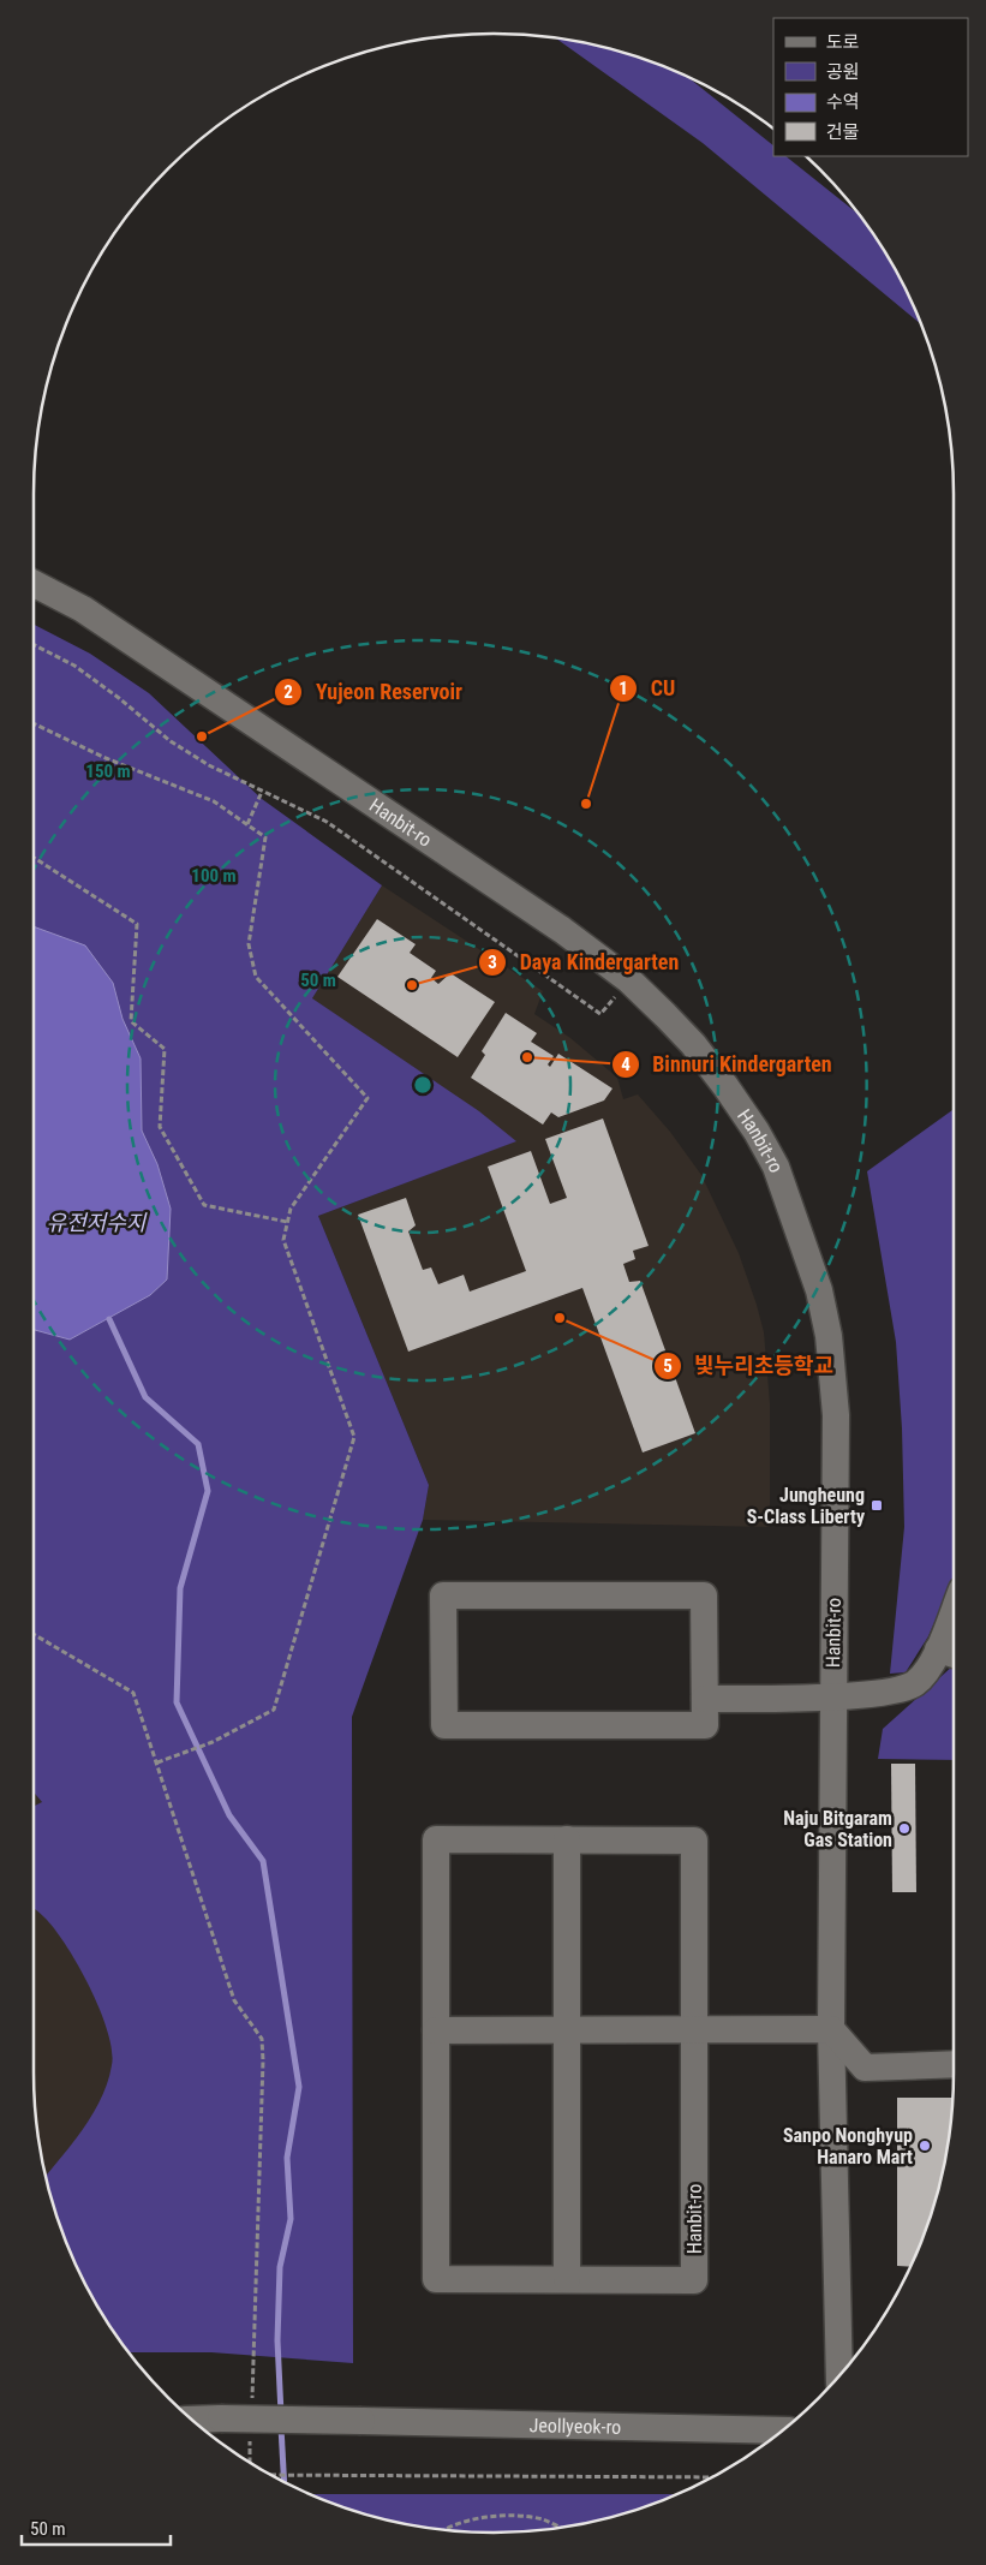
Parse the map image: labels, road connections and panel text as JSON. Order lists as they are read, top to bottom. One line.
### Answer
{"streets":{"street":["Hanbit-ro","Jeollyeok-ro"]},"water":["유전저수지"],"places":{"other":["Yujeon Reservoir","CU","Daya Kindergarten","Binnuri Kindergarten","빛누리초등학교","Naju Bitgaram Gas Station","Sanpo Nonghyup Hanaro Mart"],"transit":["Jungheung S-Class Liberty"]},"legend":["도로","공원","수역","건물"],"scale_bar":"50 m","rings":["150 m","100 m","50 m"]}
